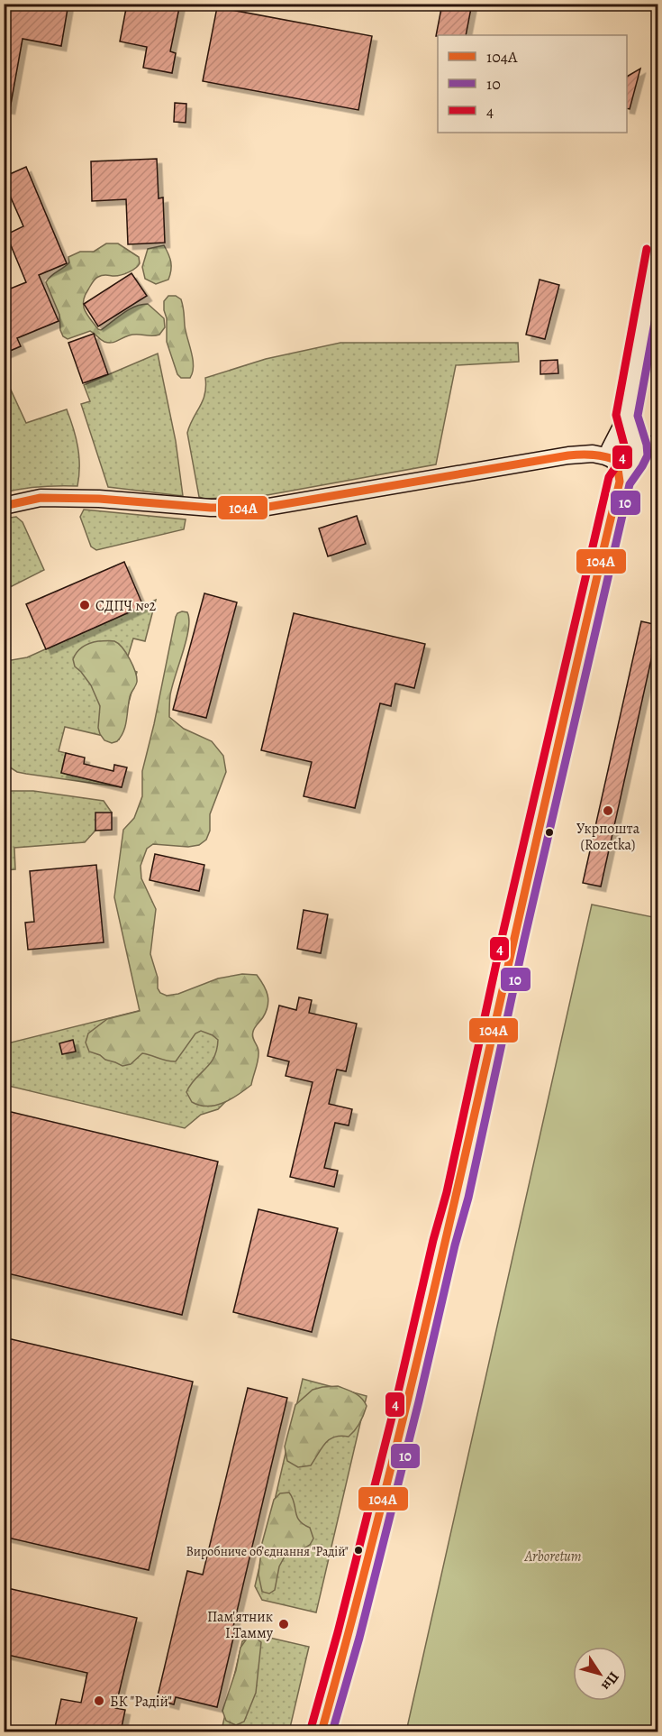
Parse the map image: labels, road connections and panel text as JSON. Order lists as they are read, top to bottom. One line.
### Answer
{"parks":["Arboretum"],"places":["СДПЧ №2","Укрпошта (Rozetka)","Виробниче об’єднання \"Радій\"","Пам'ятник І.Тамму","БК \"Радій\""],"lines":["transit line 4","transit line 10","transit line 104А"],"legend":["104А","10","4"],"north":"bottom right"}
